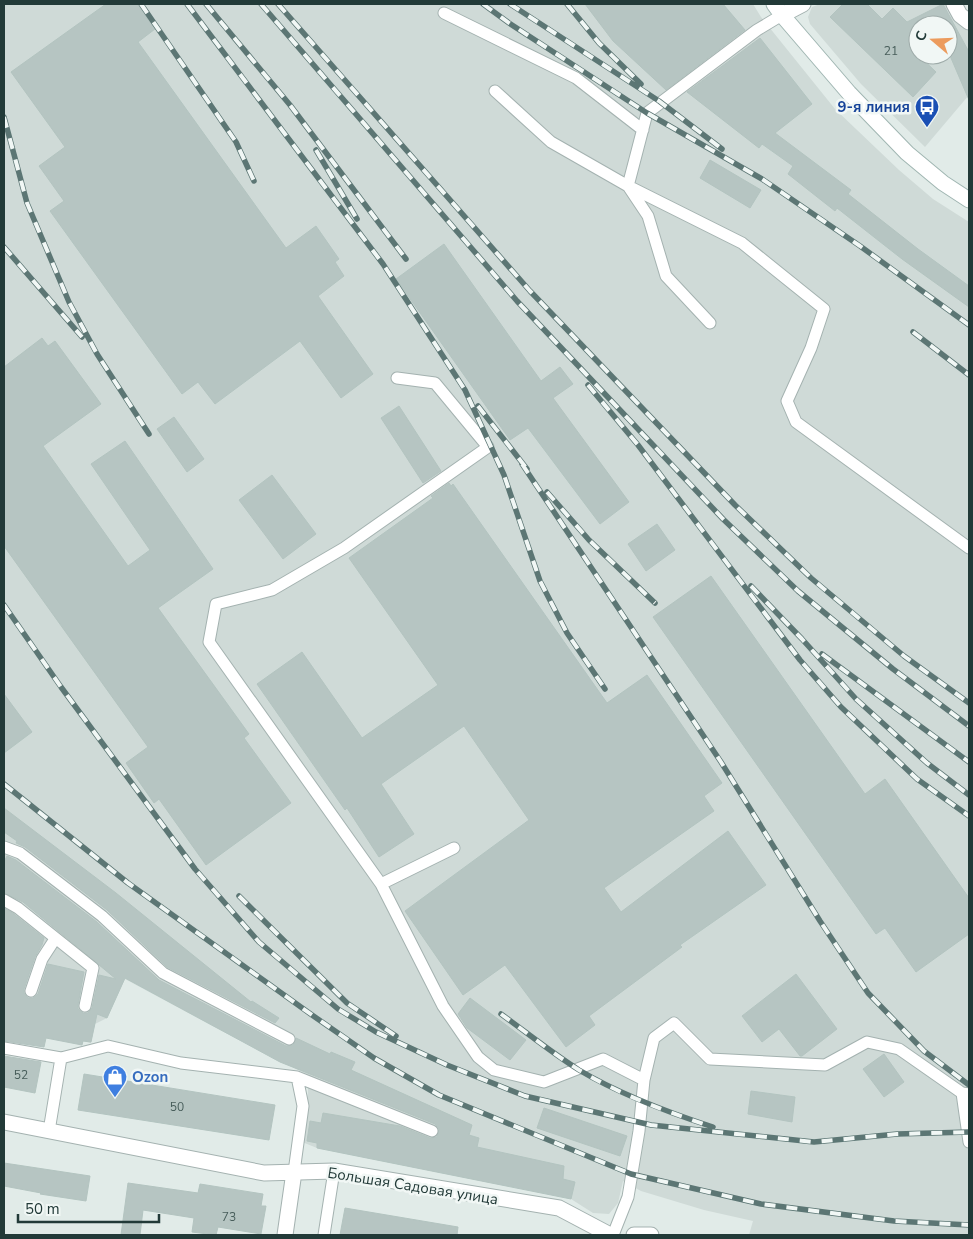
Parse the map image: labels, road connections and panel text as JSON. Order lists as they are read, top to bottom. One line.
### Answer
{"streets":{"street":["Большая Садовая улица"]},"places":{"bus stop":["9-я линия"],"shop":["Ozon"]},"house_numbers":["21","52","50","73"],"scale_bar":"50 m","north":"left"}
